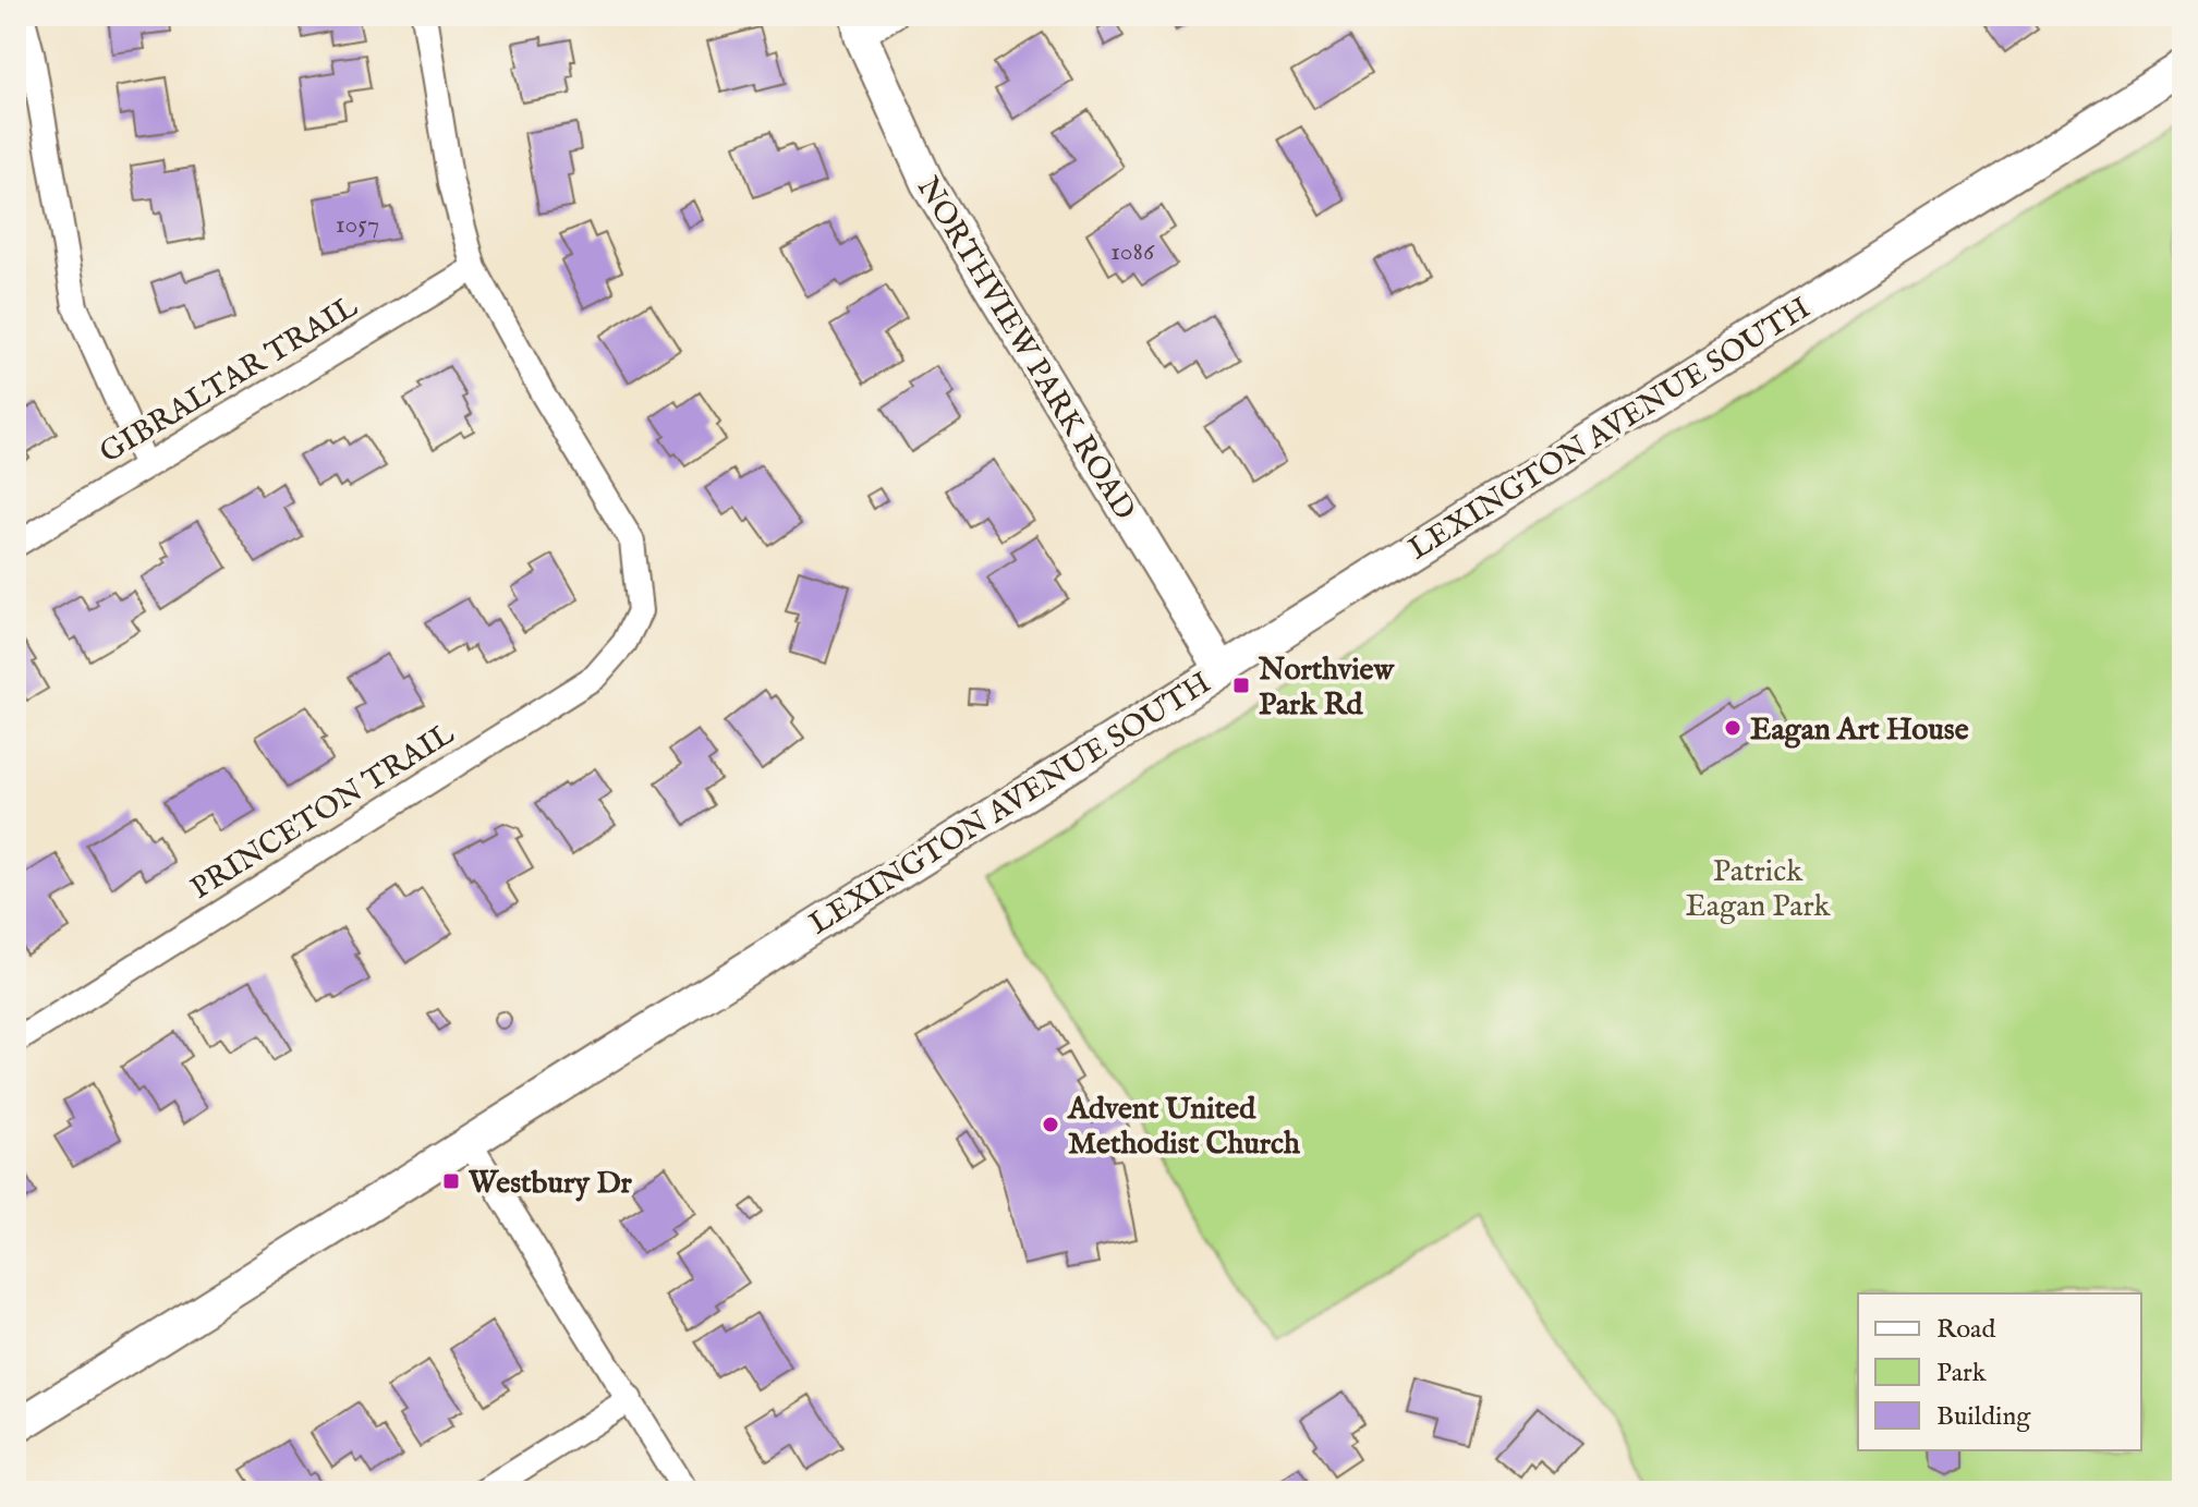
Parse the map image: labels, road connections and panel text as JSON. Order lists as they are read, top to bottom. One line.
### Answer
{"streets":{"street":["NORTHVIEW PARK ROAD","GIBRALTAR TRAIL","LEXINGTON AVENUE SOUTH","PRINCETON TRAIL"]},"crossings":[["NORTHVIEW PARK ROAD","LEXINGTON AVENUE SOUTH"],["GIBRALTAR TRAIL","PRINCETON TRAIL"]],"parks":["Patrick Eagan Park"],"places":{"transit":["Northview Park Rd","Westbury Dr"],"other":["Eagan Art House","Advent United Methodist Church"]},"house_numbers":["1057","1086"],"legend":["Road","Park","Building"]}
